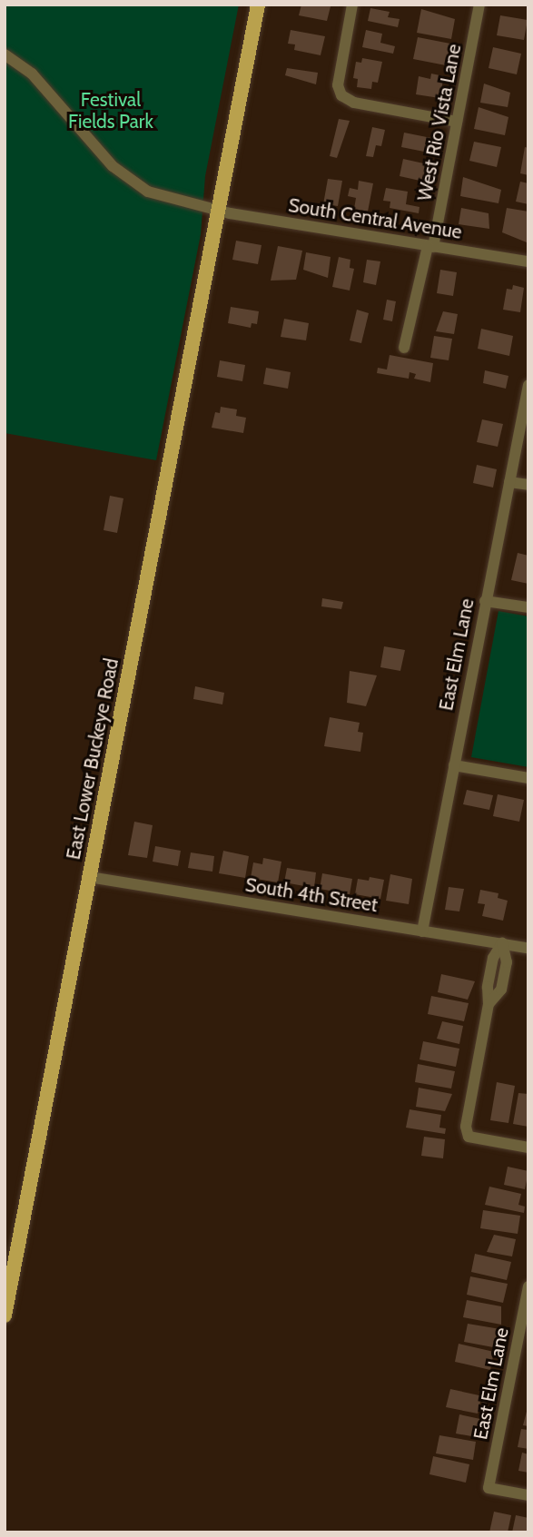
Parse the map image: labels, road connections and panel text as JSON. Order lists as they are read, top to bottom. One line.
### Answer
{"streets":{"main road":["East Lower Buckeye Road"],"street":["West Rio Vista Lane","South Central Avenue","East Elm Lane","South 4th Street"]},"crossings":[["West Rio Vista Lane","South Central Avenue"],["South Central Avenue","East Lower Buckeye Road"],["East Elm Lane","South 4th Street"],["East Lower Buckeye Road","South 4th Street"]],"parks":["Festival Fields Park"]}
